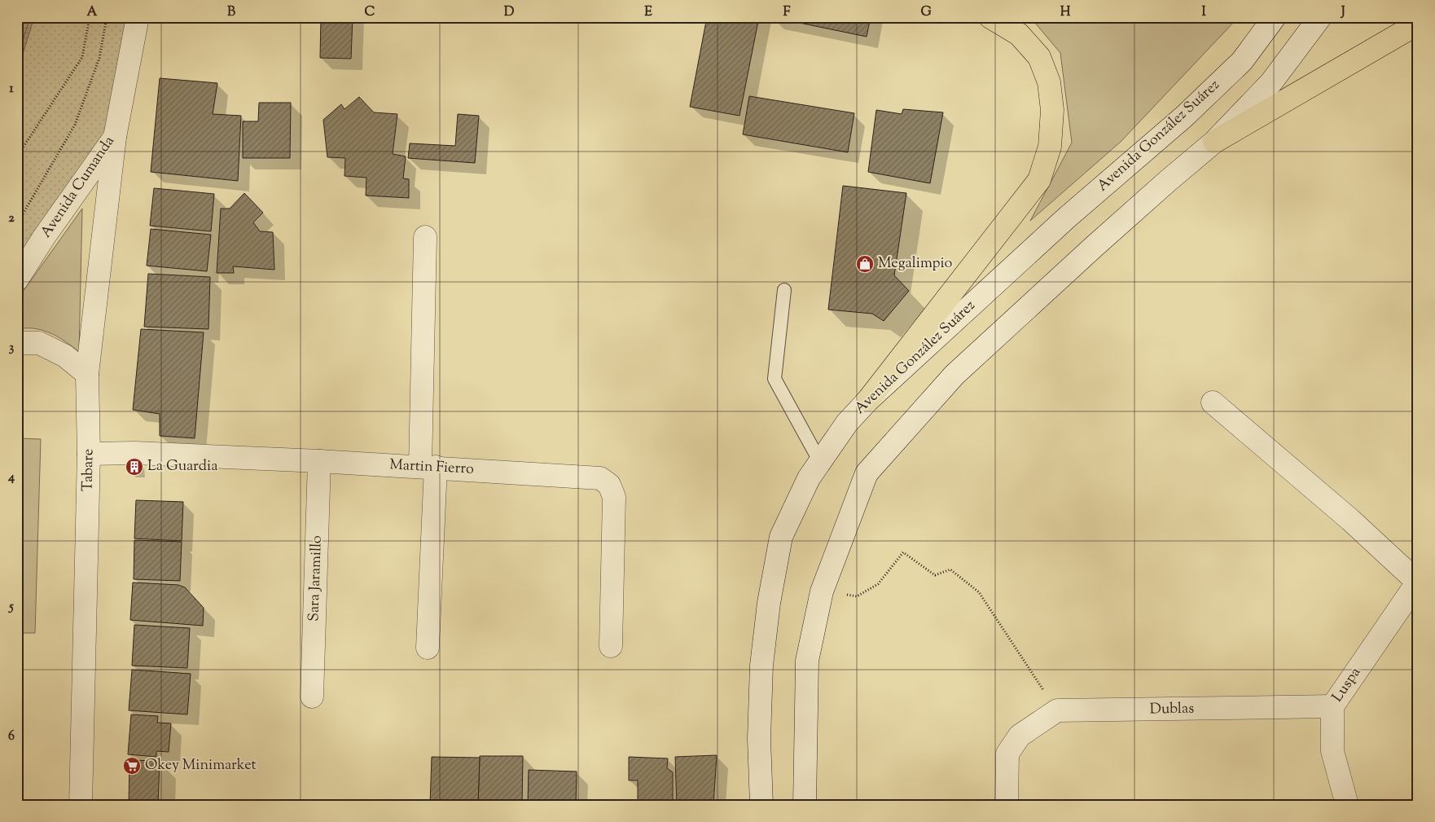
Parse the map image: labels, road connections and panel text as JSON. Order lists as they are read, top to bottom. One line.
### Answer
{"streets":{"street":["Avenida González Suárez","Avenida Cumanda","Martin Fierro","Tabare","Sara Jaramillo","Luspa","Dublas"]},"crossings":[["Avenida Cumanda","Tabare"],["Martin Fierro","Tabare"],["Martin Fierro","Sara Jaramillo"],["Luspa","Dublas"]],"places":{"shop":["Megalimpio"],"building":["La Guardia"],"supermarket":["Okey Minimarket"]},"grid":{"columns":["A","B","C","D","E","F","G","H","I","J"],"rows":["1","2","3","4","5","6"]}}
